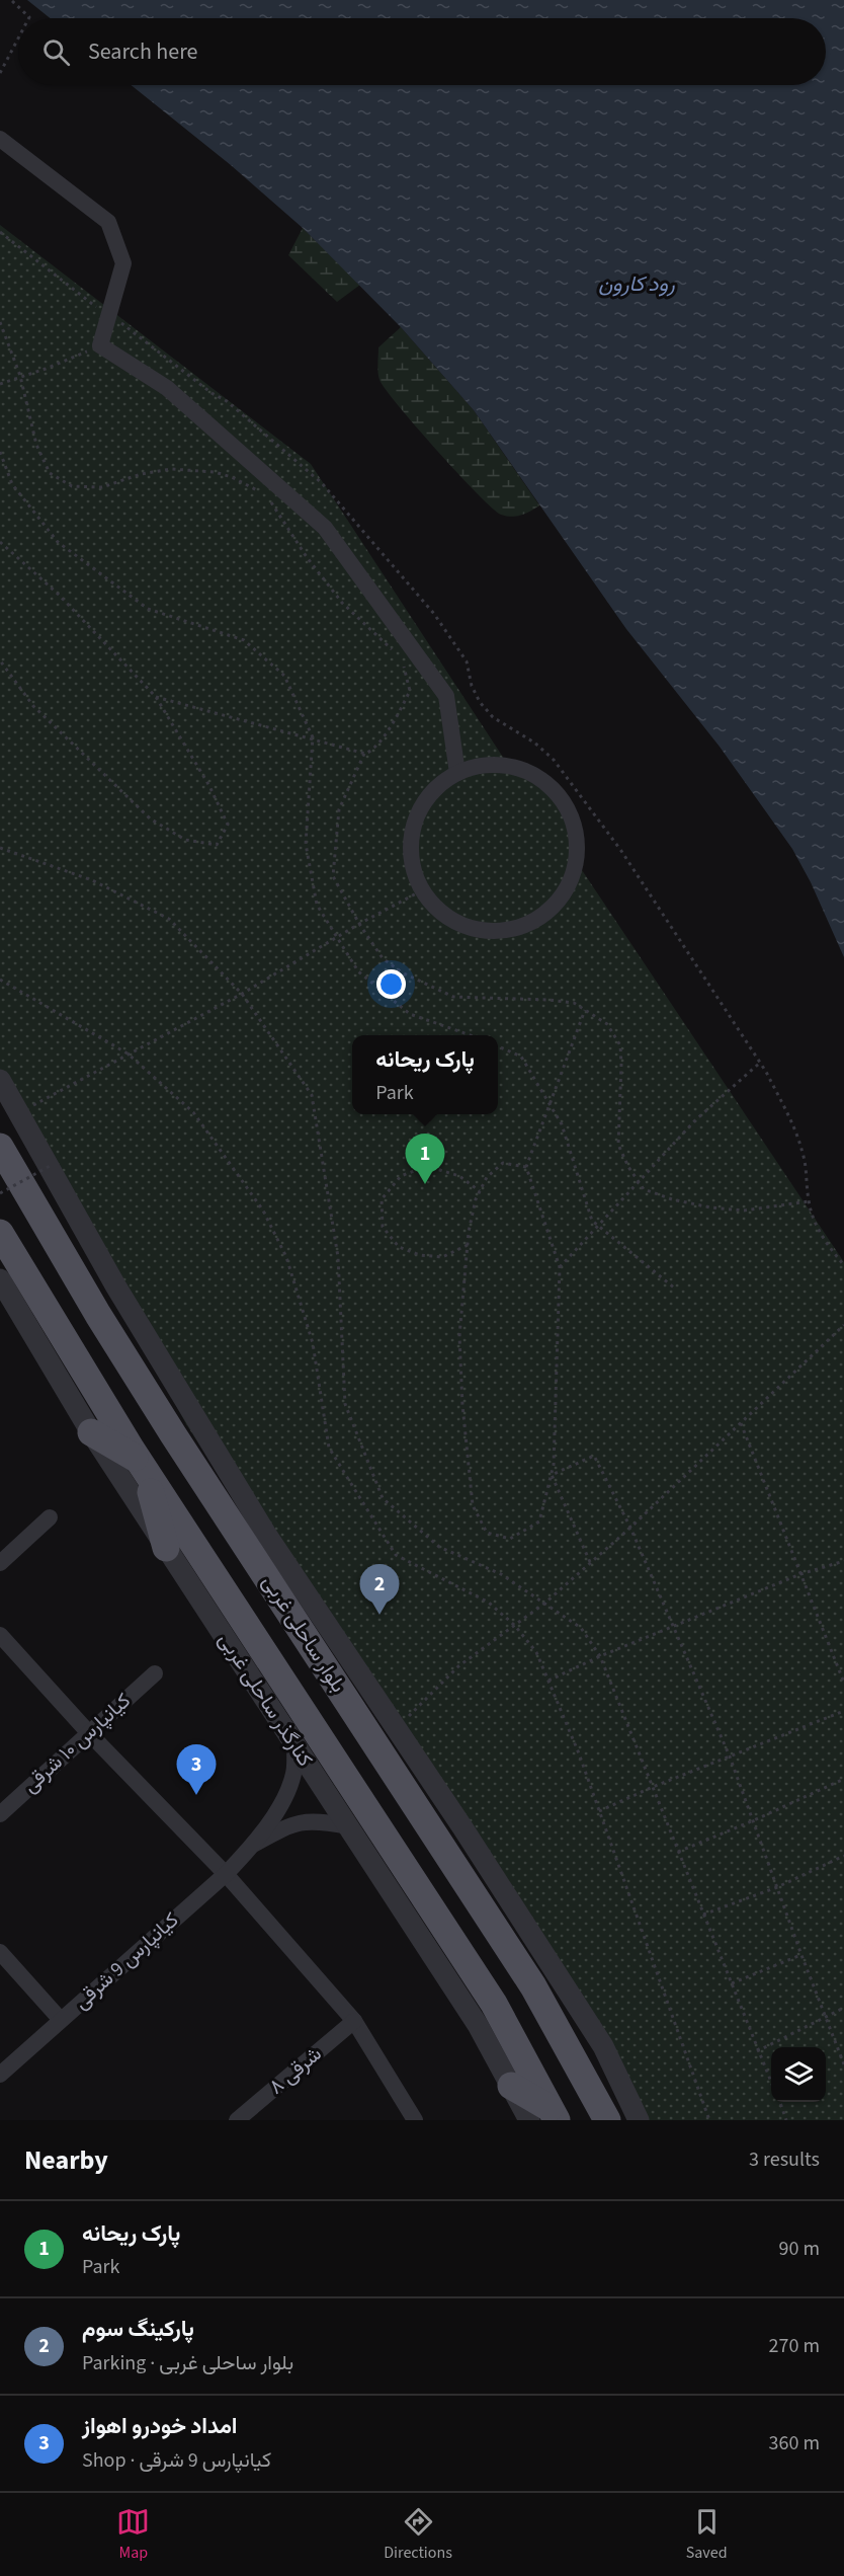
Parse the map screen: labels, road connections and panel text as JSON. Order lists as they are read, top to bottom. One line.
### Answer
{"streets":{"main road":["بلوار ساحلی غربی"],"street":["کنارگذر ساحلی غربی","کیانپارس ۱۰ شرقی","کیانپارس 9 شرقی","۸ شرقی"]},"water":["رود کارون"],"page":{"search":"Search here","popup":["پارک ریحانه","Park"],"pins":["1","2","3"],"heading":["Nearby","3 results"],"list":[{"mark":"1","name":"پارک ریحانه","note":"Park","value":"90 m"},{"mark":"2","name":"پارکینگ سوم","note":"Parking · بلوار ساحلی غربی","value":"270 m"},{"mark":"3","name":"امداد خودرو اهواز","note":"Shop · کیانپارس 9 شرقی","value":"360 m"}],"nav":["Map","Directions","Saved"]}}
